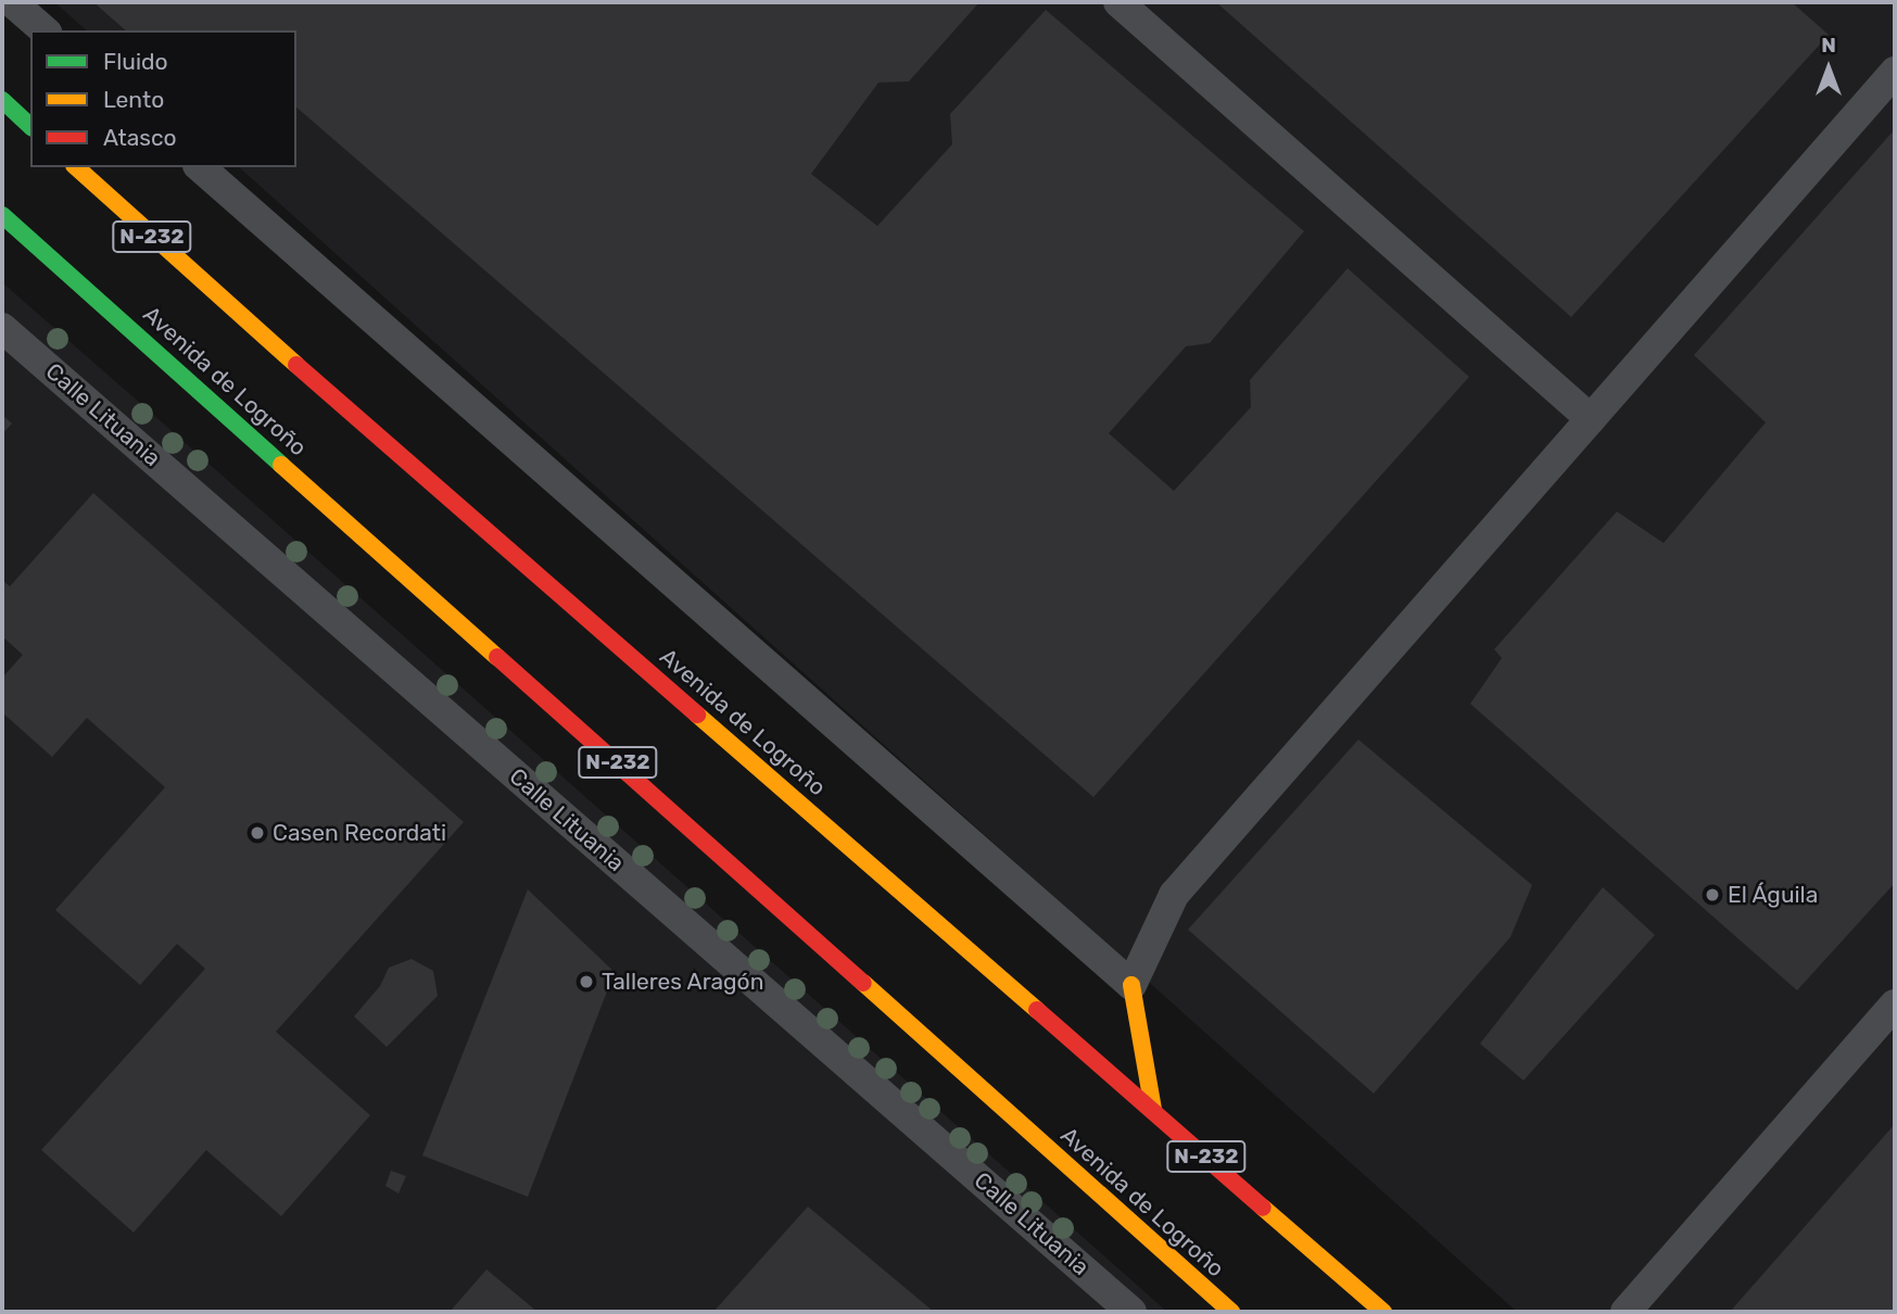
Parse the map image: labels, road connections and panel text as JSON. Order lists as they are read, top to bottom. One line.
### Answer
{"streets":{"highway":["N-232","Avenida de Logroño"],"street":["Calle Lituania"]},"places":["Casen Recordati","El Águila","Talleres Aragón"],"legend":["Fluido","Lento","Atasco"],"north":"top"}
